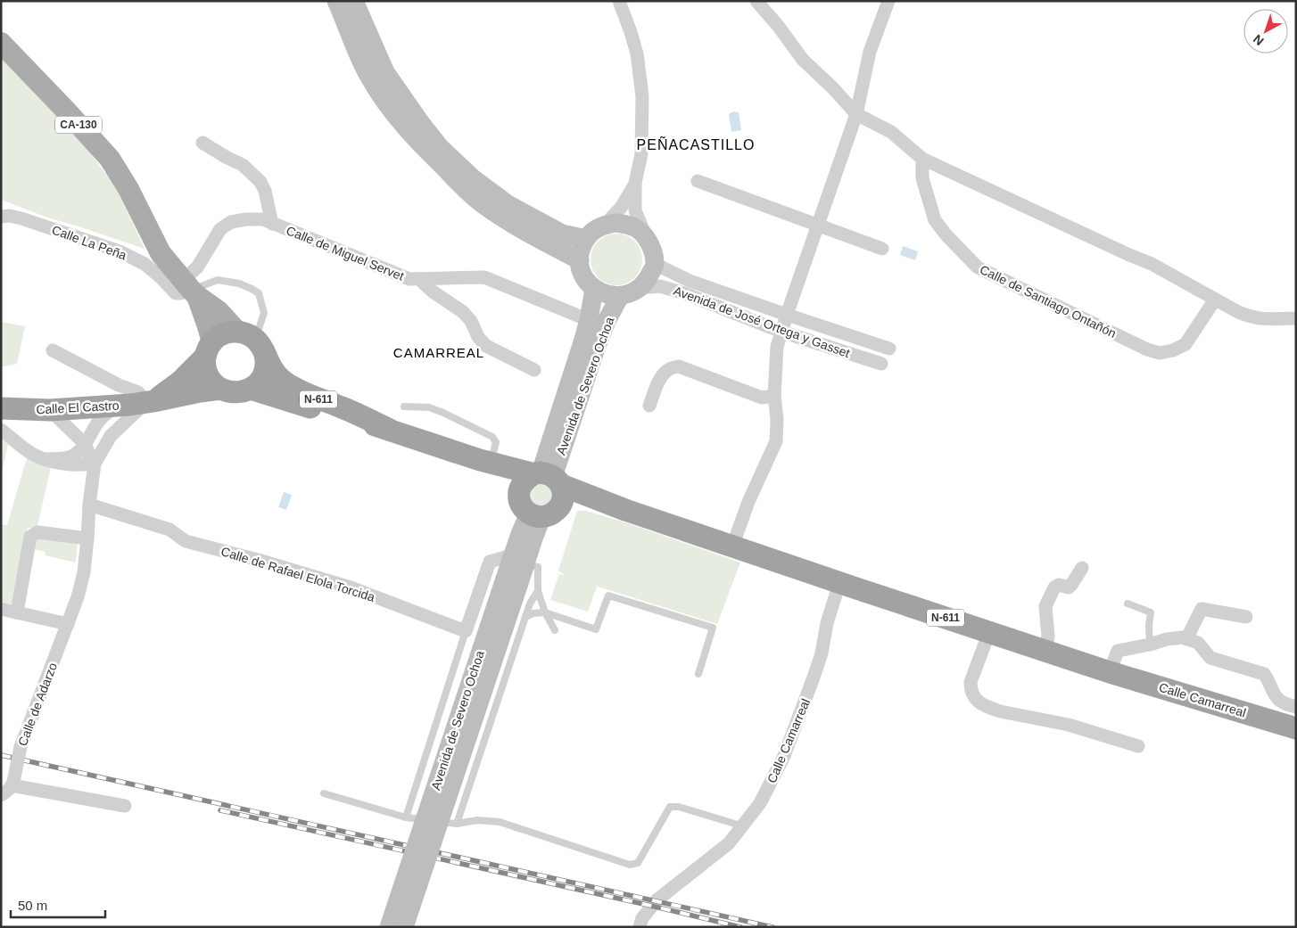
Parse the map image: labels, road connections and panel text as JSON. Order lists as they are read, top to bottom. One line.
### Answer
{"streets":{"highway":["N-611","Calle El Castro","Calle Camarreal"],"main road":["CA-130","Avenida de Severo Ochoa"],"street":["Calle La Peña","Calle de Miguel Servet","Calle de Santiago Ontañón","Avenida de José Ortega y Gasset","Calle de Rafael Elola Torcida","Calle de Adarzo"]},"crossings":[["CA-130","Calle La Peña"],["CA-130","Calle de Miguel Servet"],["CA-130","N-611"],["Calle La Peña","Calle de Miguel Servet"],["Calle de Miguel Servet","Avenida de Severo Ochoa"],["Avenida de José Ortega y Gasset","Avenida de Severo Ochoa"],["Avenida de Severo Ochoa","N-611"],["N-611","Calle El Castro"],["N-611","Calle Camarreal"],["N-611","Calle de Adarzo"],["Calle El Castro","Calle de Adarzo"],["Calle de Rafael Elola Torcida","Calle de Adarzo"]],"districts":["PEÑACASTILLO","CAMARREAL"],"scale_bar":"50 m","north":"bottom left"}
